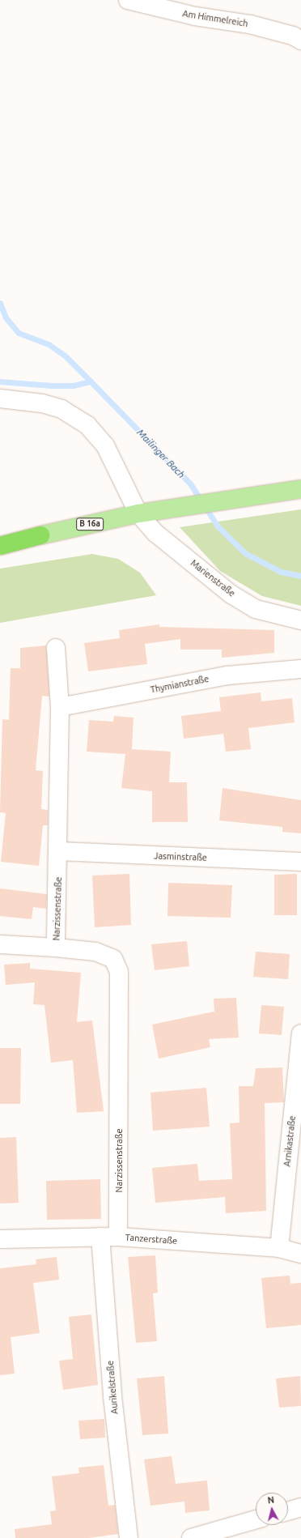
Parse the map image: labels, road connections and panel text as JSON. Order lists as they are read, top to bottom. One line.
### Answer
{"streets":{"highway":["B 16a"],"street":["Am Himmelreich","Marienstraße","Thymianstraße","Jasminstraße","Narzissenstraße","Arnikastraße","Tanzerstraße","Aurikelstraße"]},"crossings":[["B 16a","Marienstraße"],["Thymianstraße","Narzissenstraße"],["Jasminstraße","Narzissenstraße"],["Narzissenstraße","Tanzerstraße"],["Arnikastraße","Tanzerstraße"],["Tanzerstraße","Aurikelstraße"]],"water":["Mailinger Bach"],"north":"top"}
